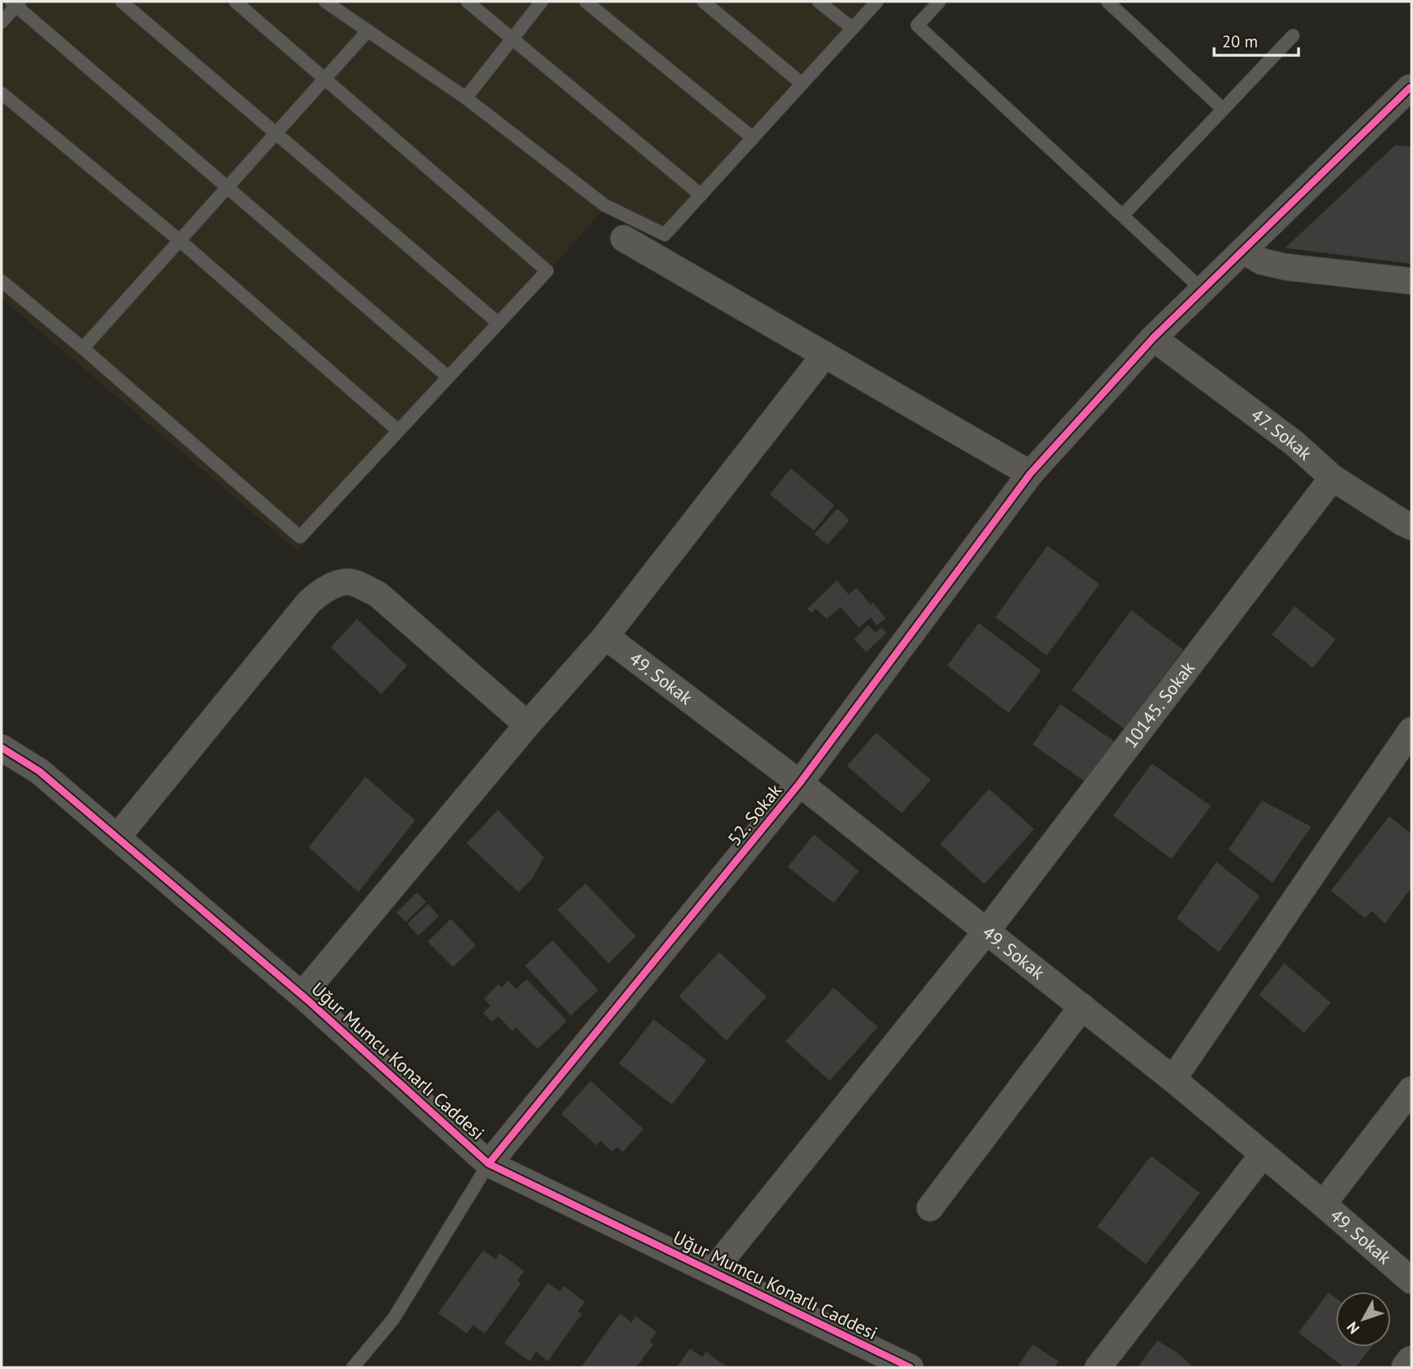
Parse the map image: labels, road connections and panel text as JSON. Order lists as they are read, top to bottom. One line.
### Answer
{"streets":{"street":["47. Sokak","49. Sokak","10145. Sokak","52. Sokak","Uğur Mumcu Konarlı Caddesi"]},"crossings":[["47. Sokak","10145. Sokak"],["47. Sokak","52. Sokak"],["49. Sokak","10145. Sokak"],["49. Sokak","52. Sokak"],["10145. Sokak","Uğur Mumcu Konarlı Caddesi"],["52. Sokak","Uğur Mumcu Konarlı Caddesi"]],"scale_bar":"20 m","north":"bottom left"}
